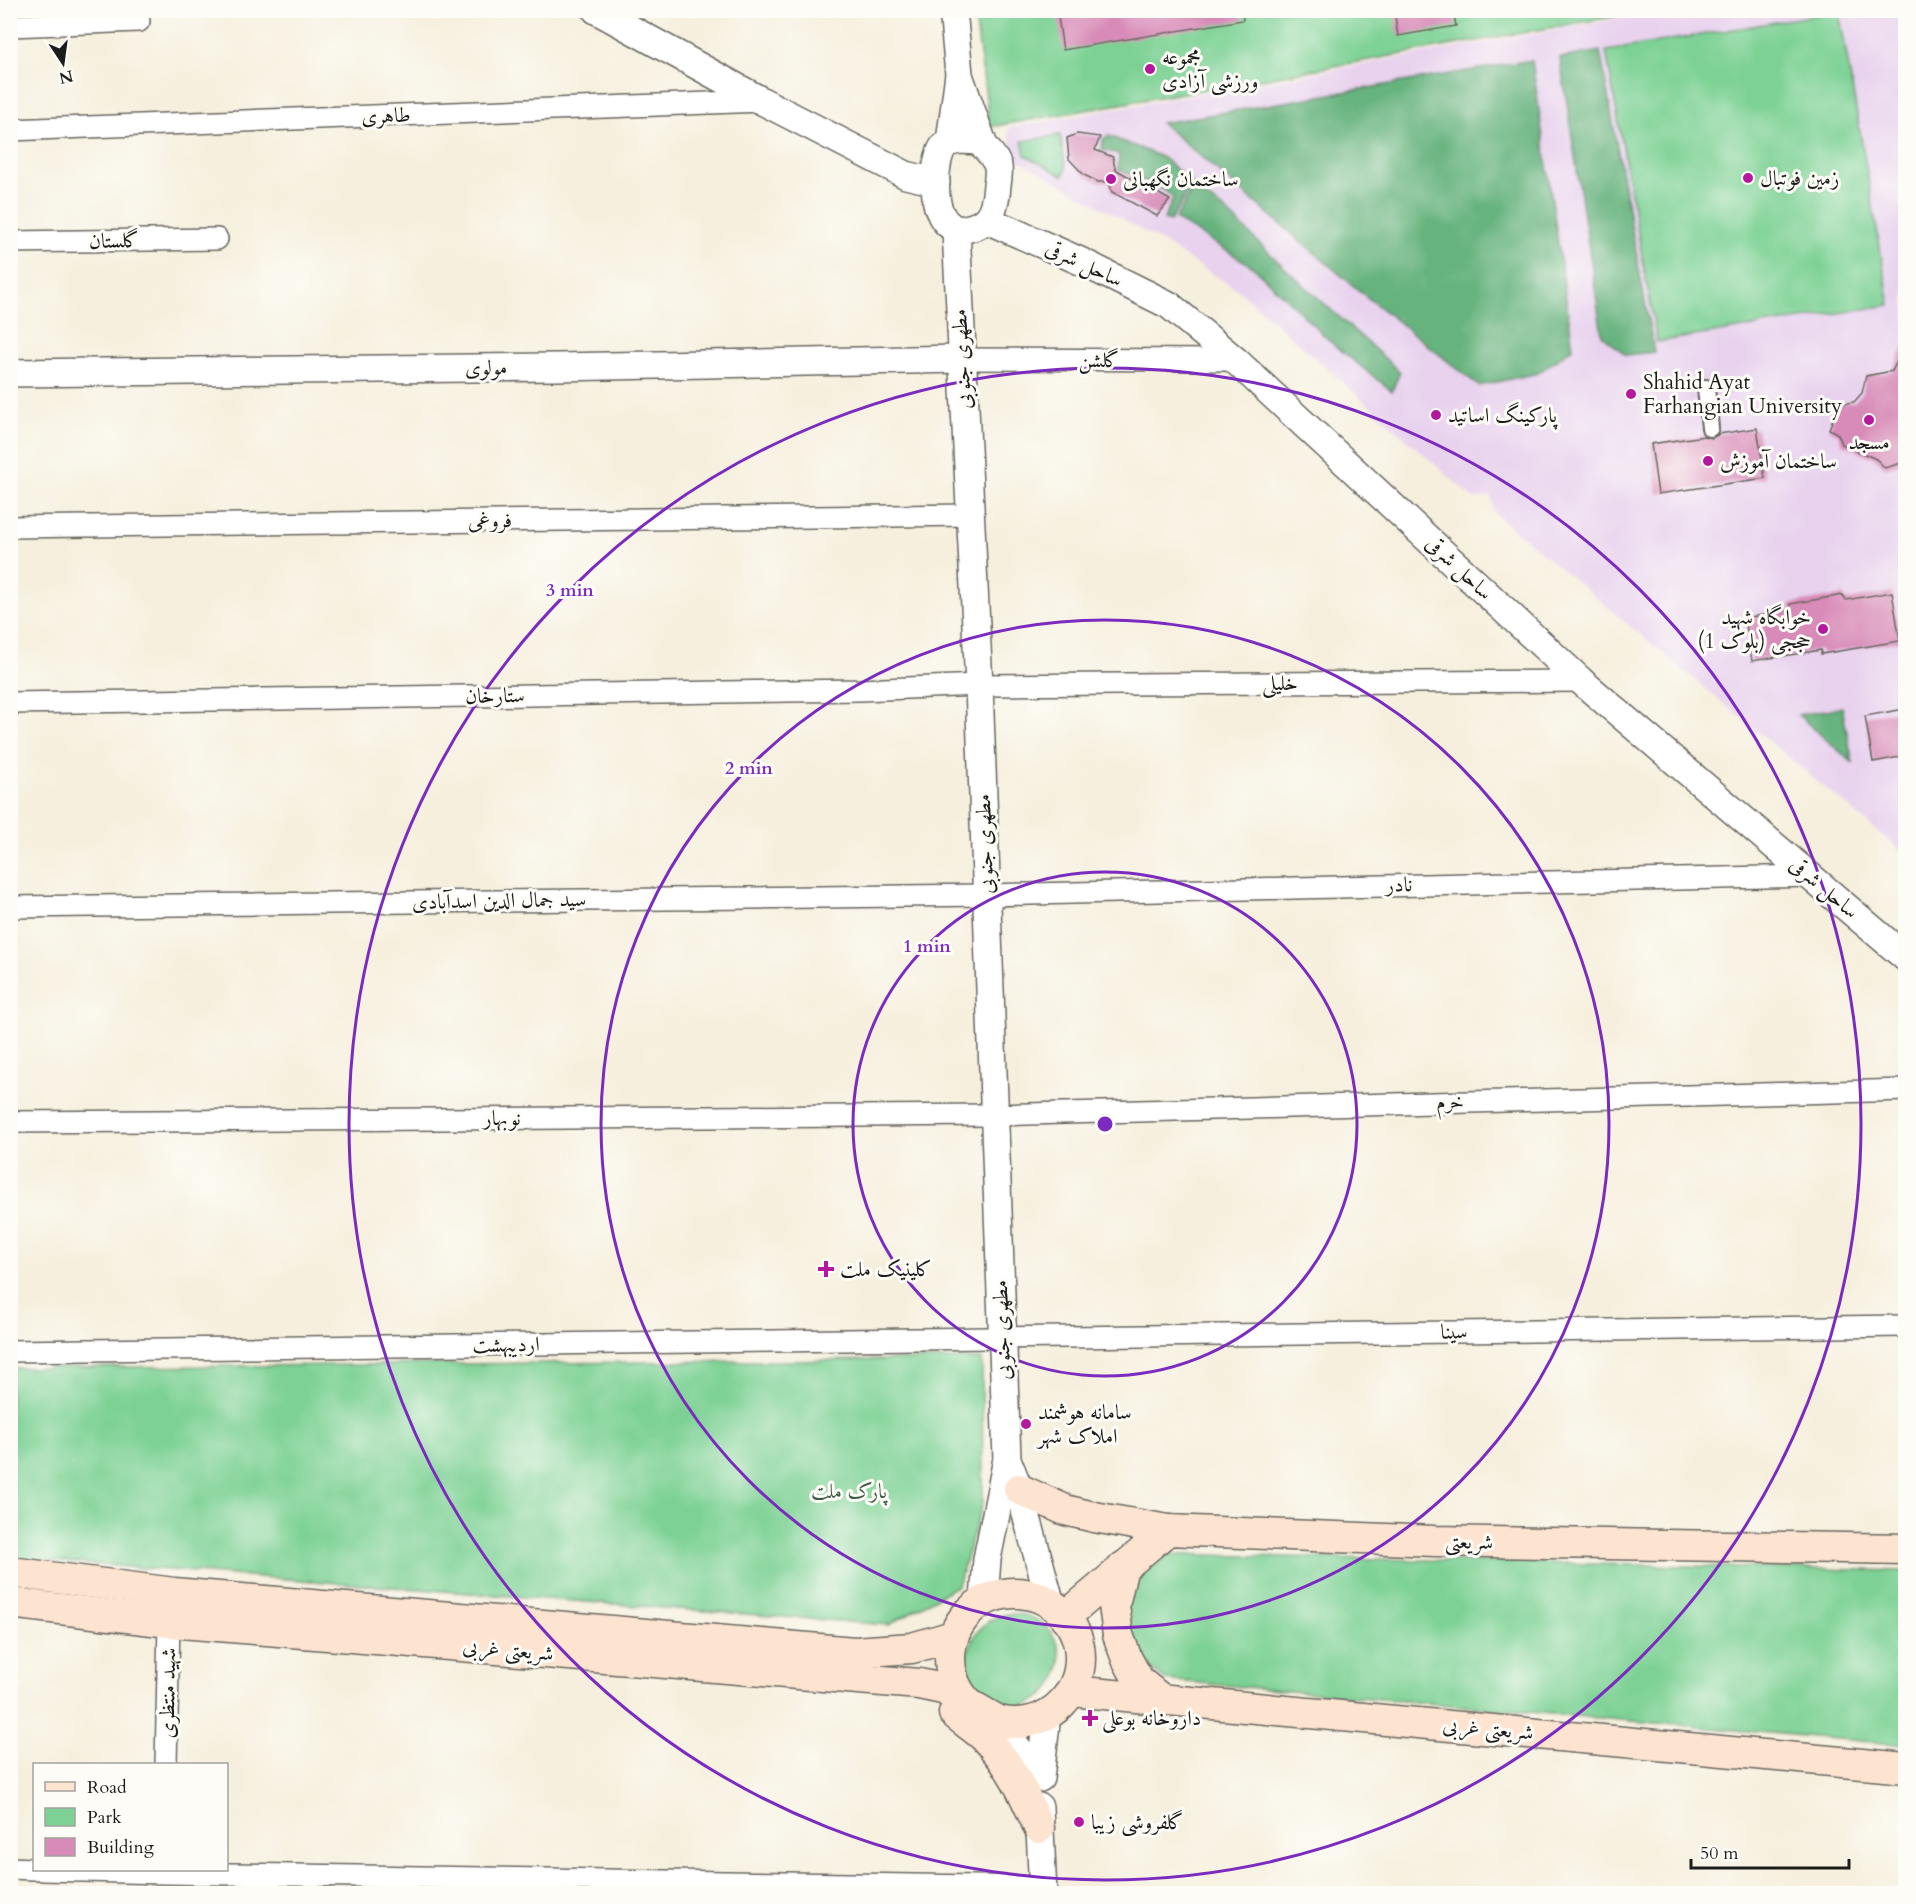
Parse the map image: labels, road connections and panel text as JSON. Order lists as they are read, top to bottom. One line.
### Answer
{"streets":{"main road":["شریعتی","شریعتی غربی"],"street":["طاهری","گلستان","ساحل شرقی","مطهری جنوبی","گلشن","مولوی","فروغی","خلیلی","ستارخان","نادر","سید جمال الدین اسدآبادی","خرم","نوبهار","سینا","اردیبهشت","شهید منتظری"]},"crossings":[["ساحل شرقی","مطهری جنوبی"],["ساحل شرقی","گلشن"],["ساحل شرقی","خلیلی"],["ساحل شرقی","نادر"],["مطهری جنوبی","گلشن"],["مطهری جنوبی","مولوی"],["مطهری جنوبی","فروغی"],["مطهری جنوبی","خلیلی"],["مطهری جنوبی","ستارخان"],["مطهری جنوبی","نادر"],["مطهری جنوبی","سید جمال الدین اسدآبادی"],["مطهری جنوبی","خرم"],["مطهری جنوبی","نوبهار"],["مطهری جنوبی","سینا"],["مطهری جنوبی","اردیبهشت"],["گلشن","مولوی"],["خلیلی","ستارخان"],["نادر","سید جمال الدین اسدآبادی"],["خرم","نوبهار"],["سینا","اردیبهشت"],["شریعتی غربی","شهید منتظری"]],"parks":["پارک ملت"],"places":{"other":["مجموعه ورزشی آزادی","زمین فوتبال","ساختمان نگهبانی","Shahid Ayat Farhangian University","پارکینگ اساتید","مسجد","ساختمان آموزش","خوابگاه شهید حججی (بلوک 1)","سامانه هوشمند املاک شهر","گلفروشی زیبا"],"health":["کلینیک ملت","داروخانه بوعلی"]},"legend":["Road","Park","Building"],"scale_bar":"50 m","north":"bottom","rings":["3 min","2 min","1 min"]}
